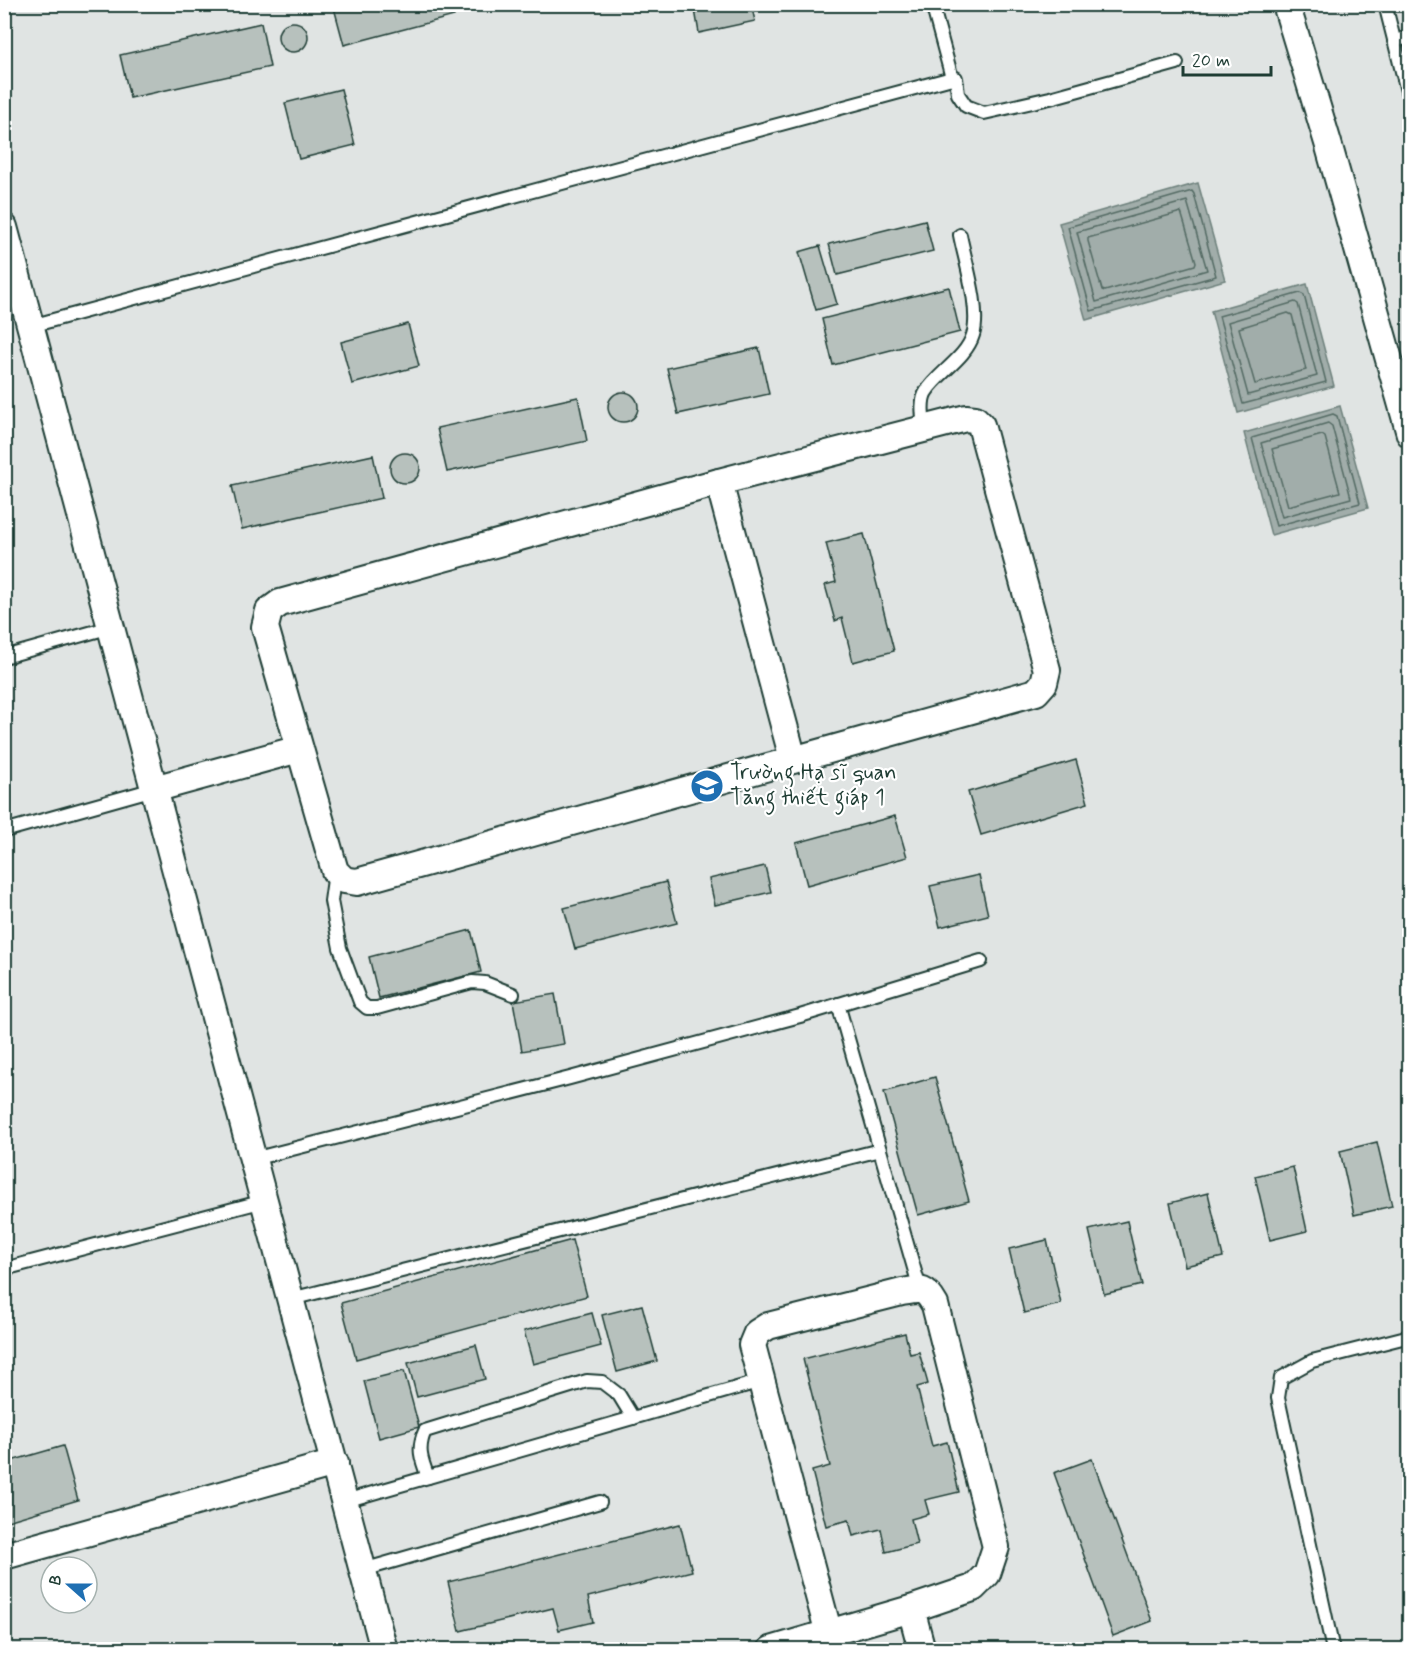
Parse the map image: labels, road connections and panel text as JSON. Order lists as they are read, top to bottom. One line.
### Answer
{"places":{"school or university":["Trường Hạ sĩ quan Tăng thiết giáp 1"]},"scale_bar":"20 m","north":"left"}
